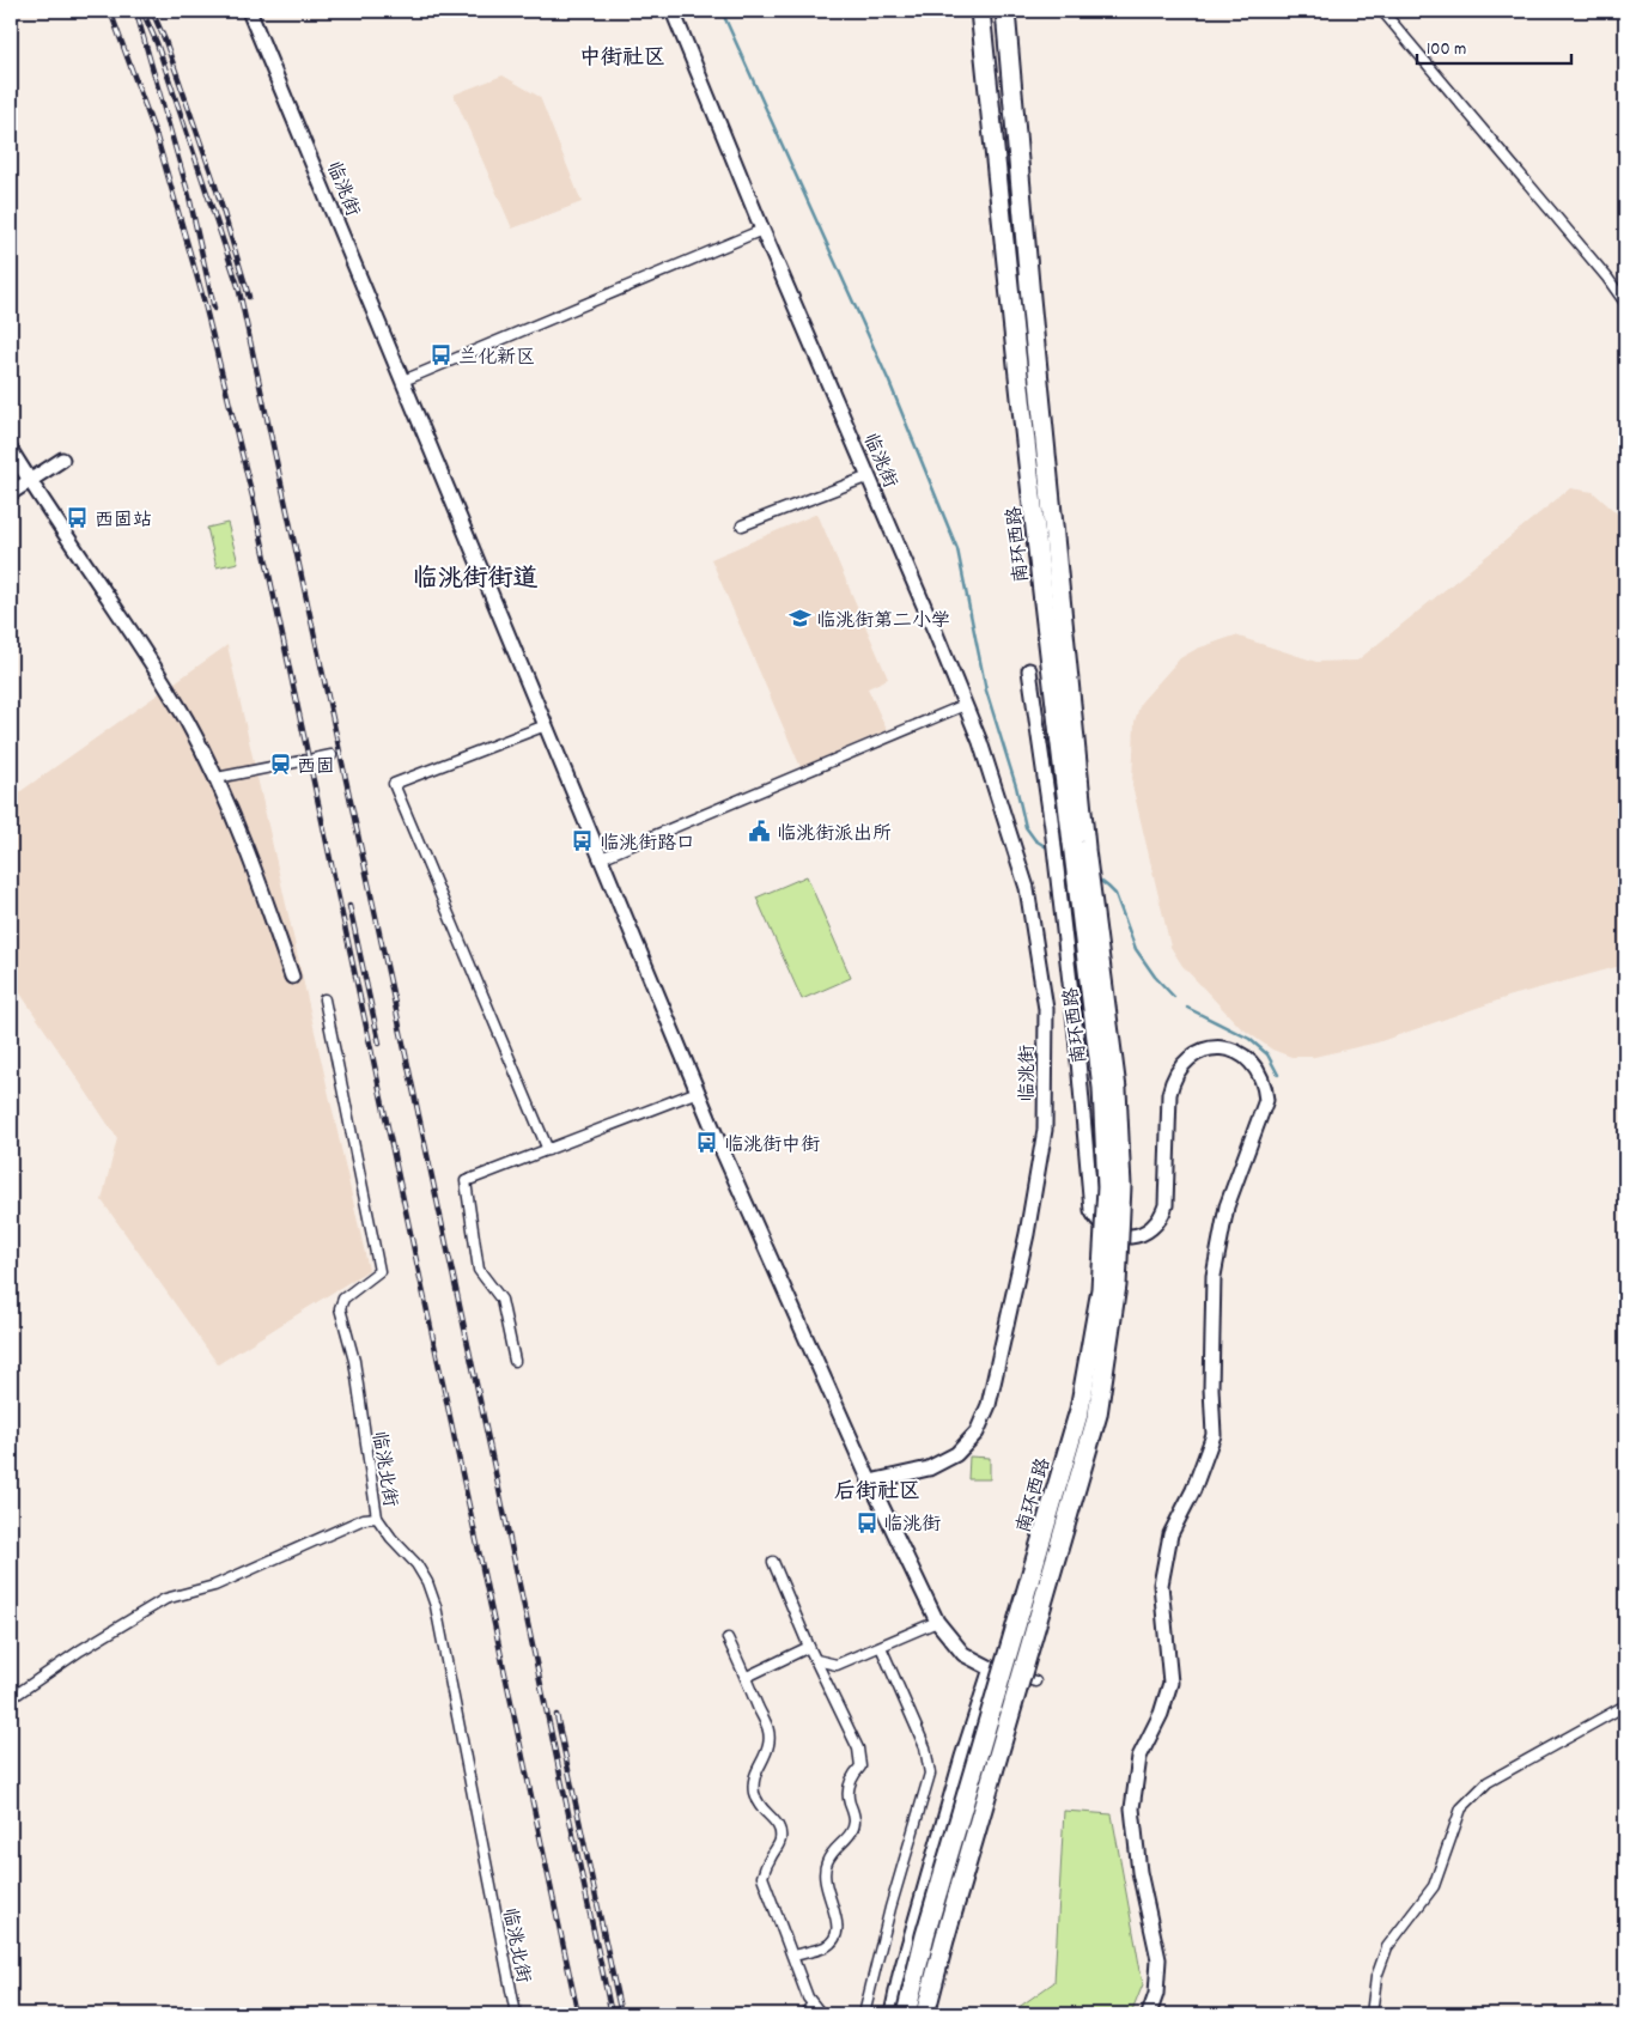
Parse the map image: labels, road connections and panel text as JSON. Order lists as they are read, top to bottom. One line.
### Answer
{"streets":{"highway":["南环西路"],"street":["临洮街","临洮北街"]},"districts":["中街社区","临洮街街道","后街社区"],"places":{"bus stop":["兰化新区","西固站","临洮街路口","临洮街中街","临洮街"],"school or university":["临洮街第二小学"],"station":["西固"],"public building":["临洮街派出所"]},"scale_bar":"100 m"}
